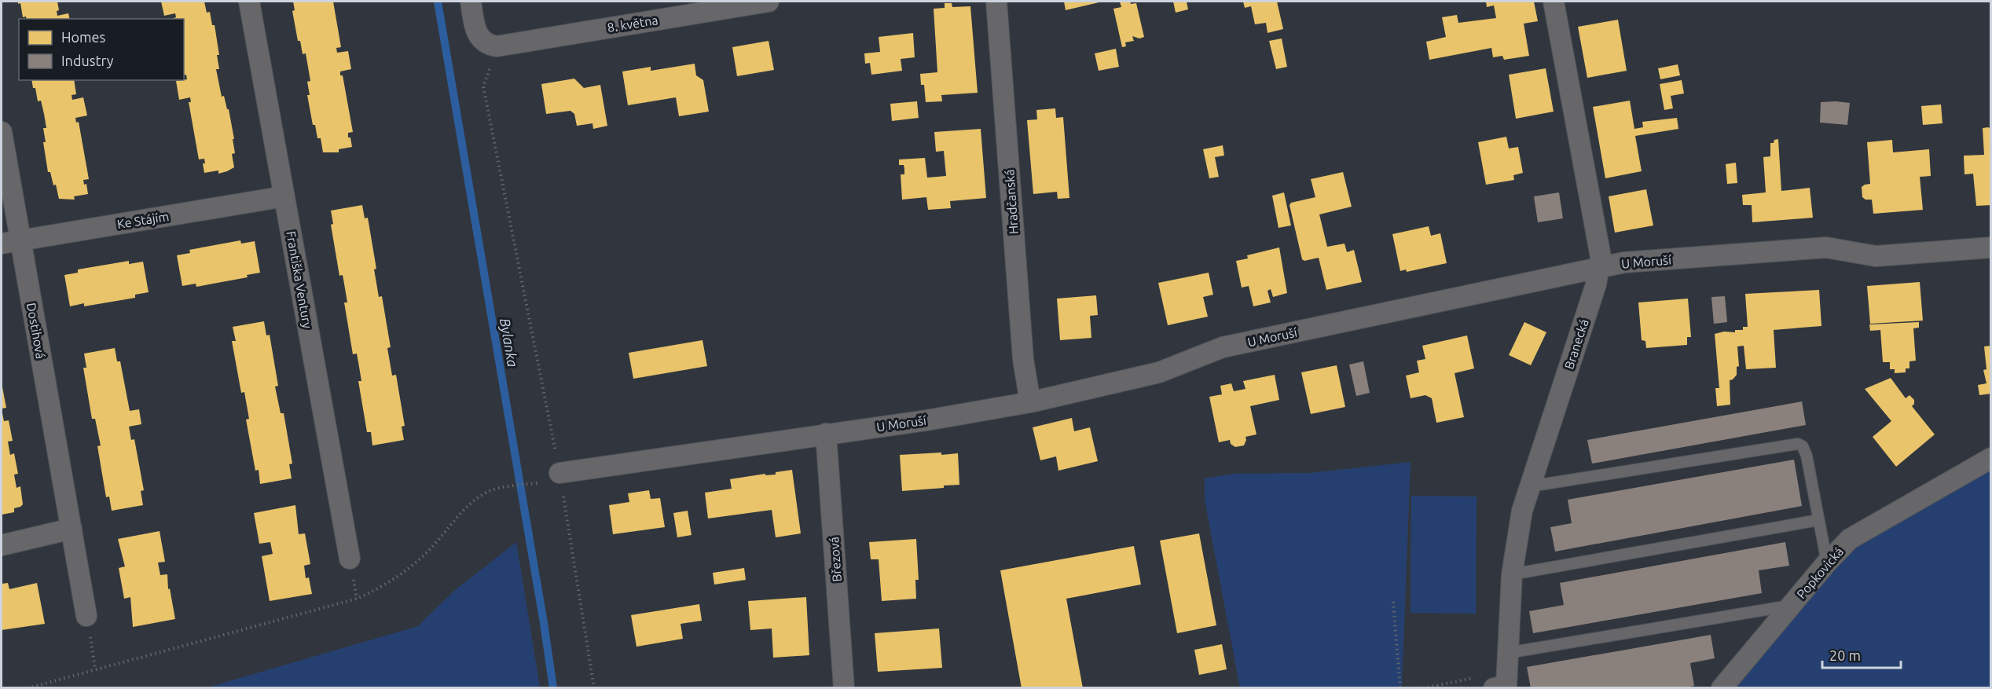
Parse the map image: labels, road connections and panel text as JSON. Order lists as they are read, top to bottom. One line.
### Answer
{"streets":{"street":["8. května","Hradčanská","Ke Stájím","U Moruší","Františka Ventury","Dostihová","Branecká","Březová","Popkovická"]},"crossings":[["Hradčanská","U Moruší"],["Ke Stájím","Františka Ventury"],["Ke Stájím","Dostihová"],["U Moruší","Branecká"],["U Moruší","Březová"]],"water":["Bylanka"],"legend":["Homes","Industry"],"scale_bar":"20 m"}
